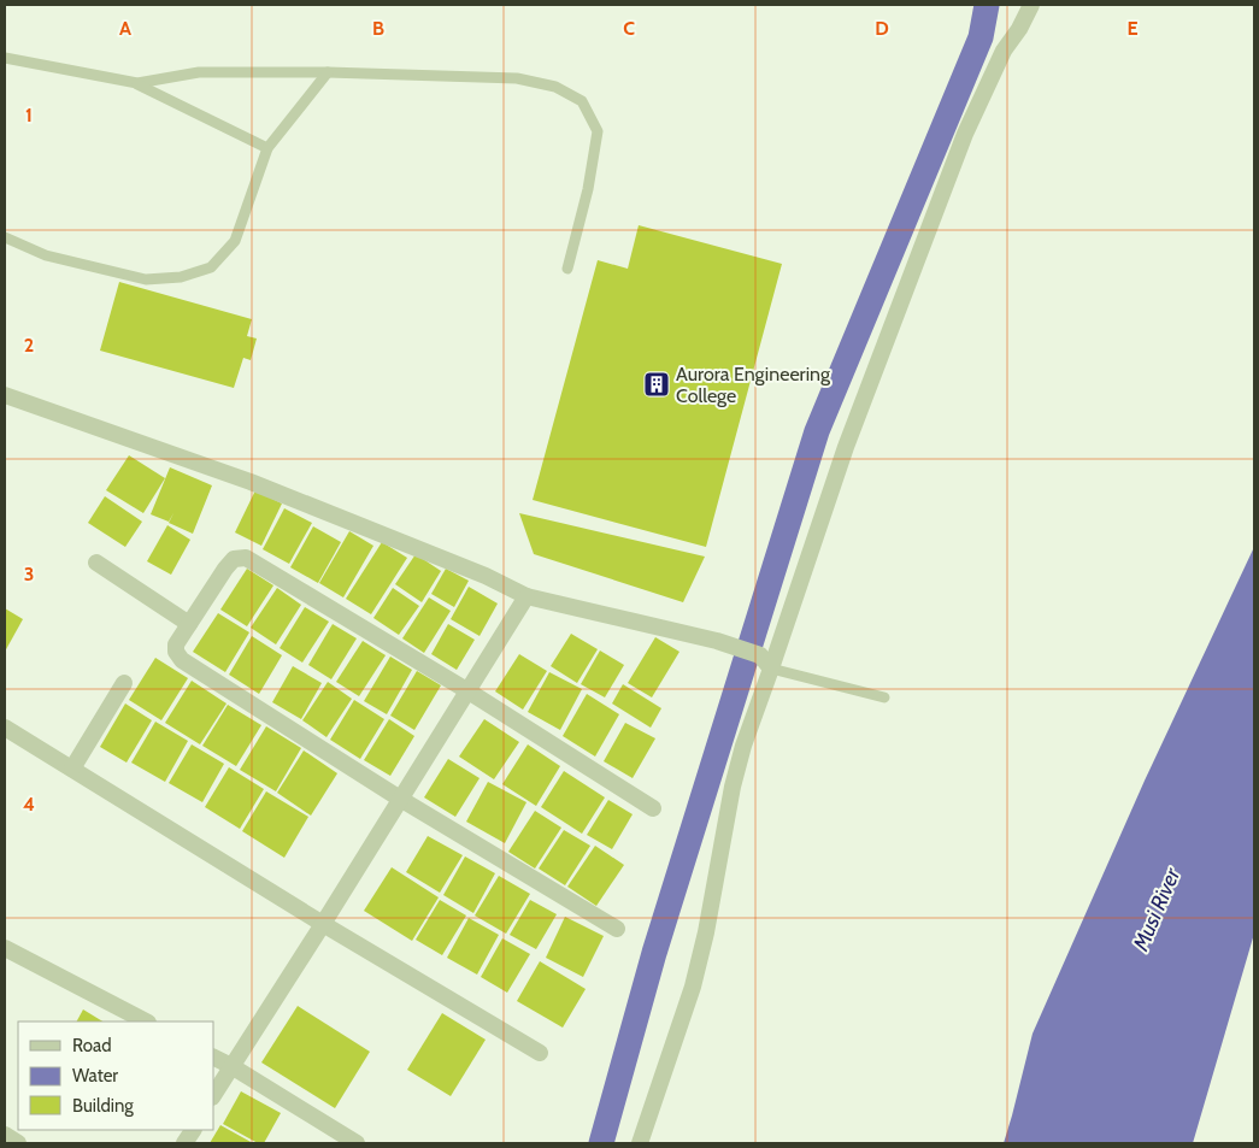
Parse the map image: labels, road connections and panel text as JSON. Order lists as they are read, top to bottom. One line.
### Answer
{"water":["Musi River"],"places":{"building":["Aurora Engineering College"]},"legend":["Road","Water","Building"],"grid":{"columns":["A","B","C","D","E"],"rows":["1","2","3","4"]}}
